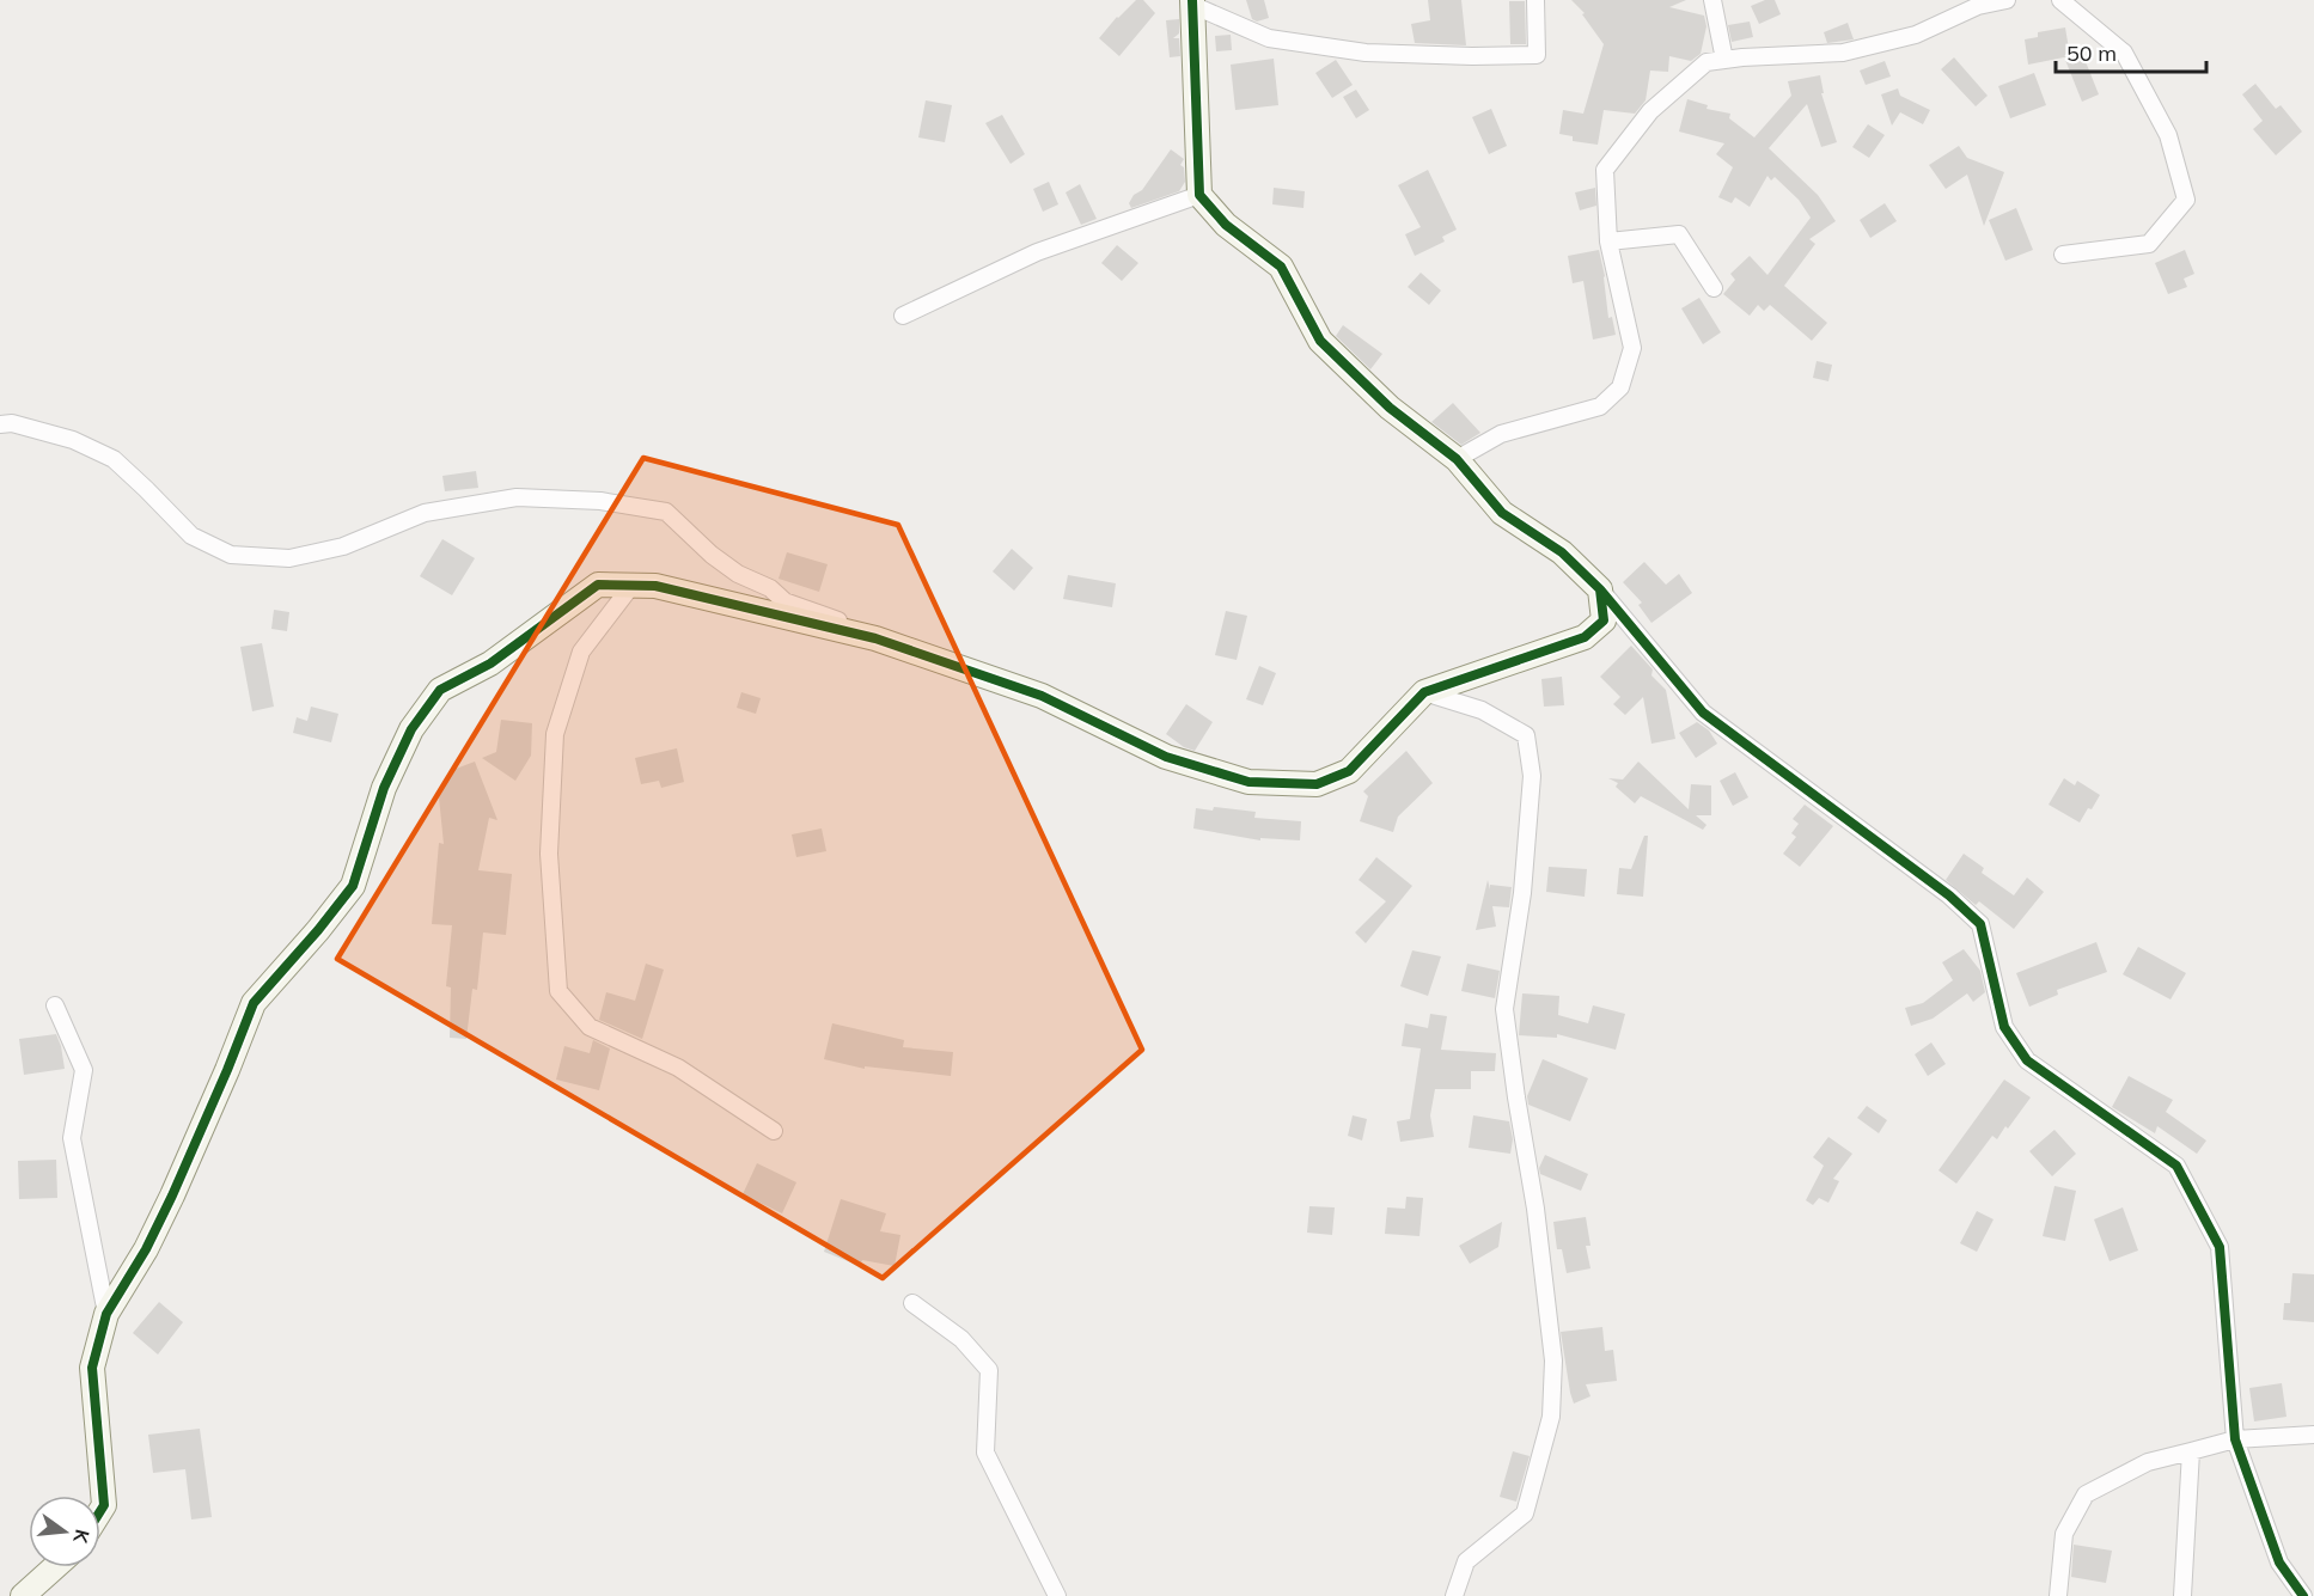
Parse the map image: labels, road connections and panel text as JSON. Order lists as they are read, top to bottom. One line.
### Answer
{"scale_bar":"50 m","north":"right"}
